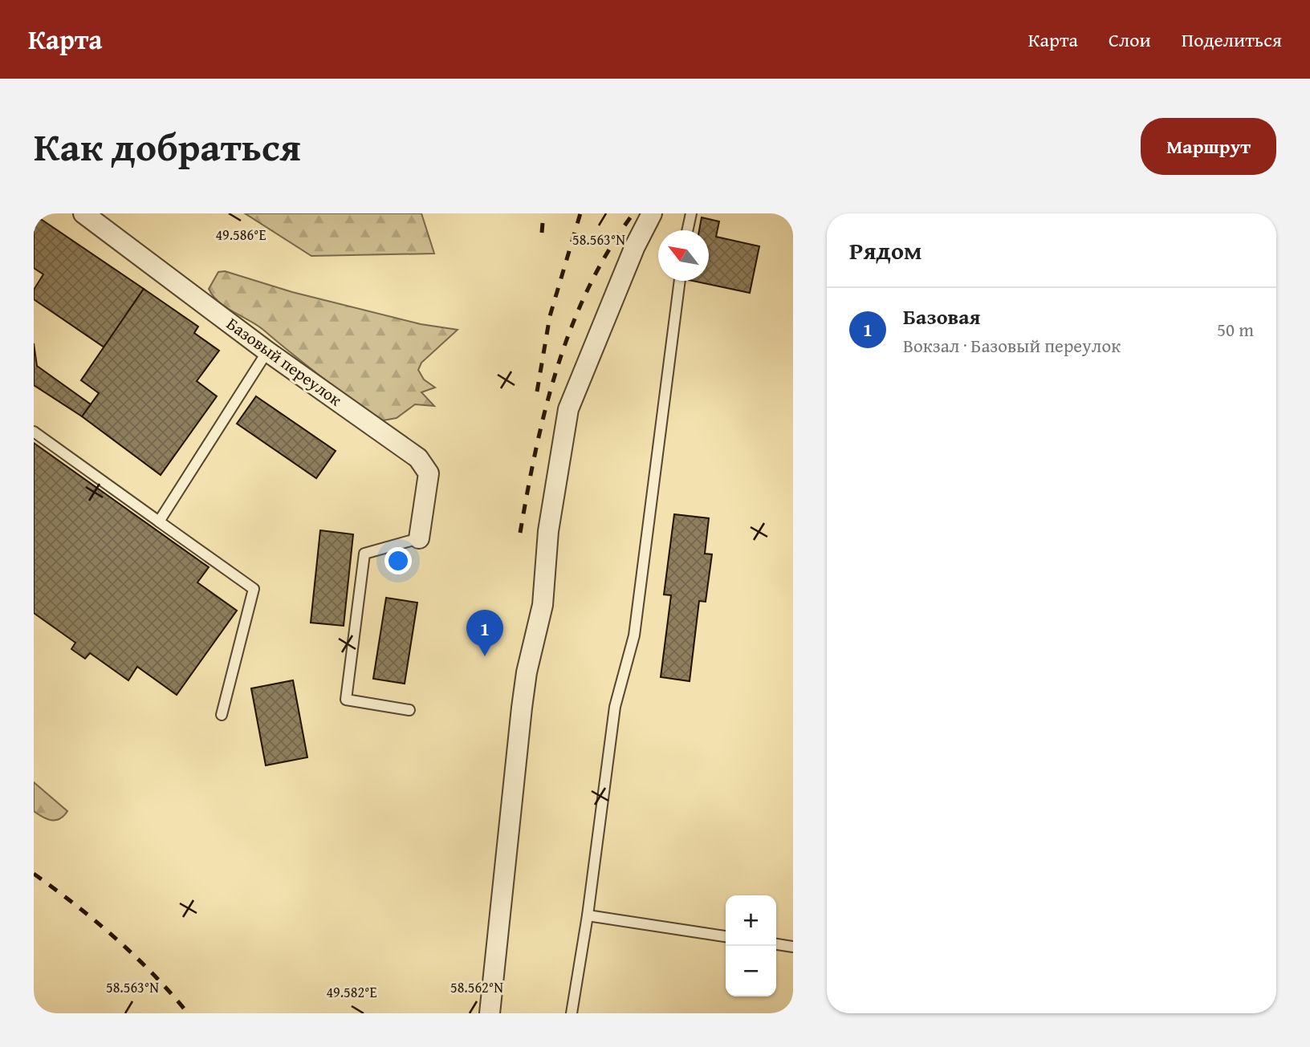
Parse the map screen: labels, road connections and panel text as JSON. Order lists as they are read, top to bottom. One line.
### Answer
{"streets":{"street":["Базовый переулок"]},"north":"top left","page":{"header":"Карта","nav":["Карта","Слои","Поделиться"],"title":"Как добраться","buttons":"Маршрут","heading":"Рядом","list":[{"mark":"1","name":"Базовая","note":"Вокзал · Базовый переулок","value":"50 m"}],"pins":"1","map_buttons":["+","−"]},"coordinates":["49.586°E","58.563°N","58.562°N","49.582°E"]}
